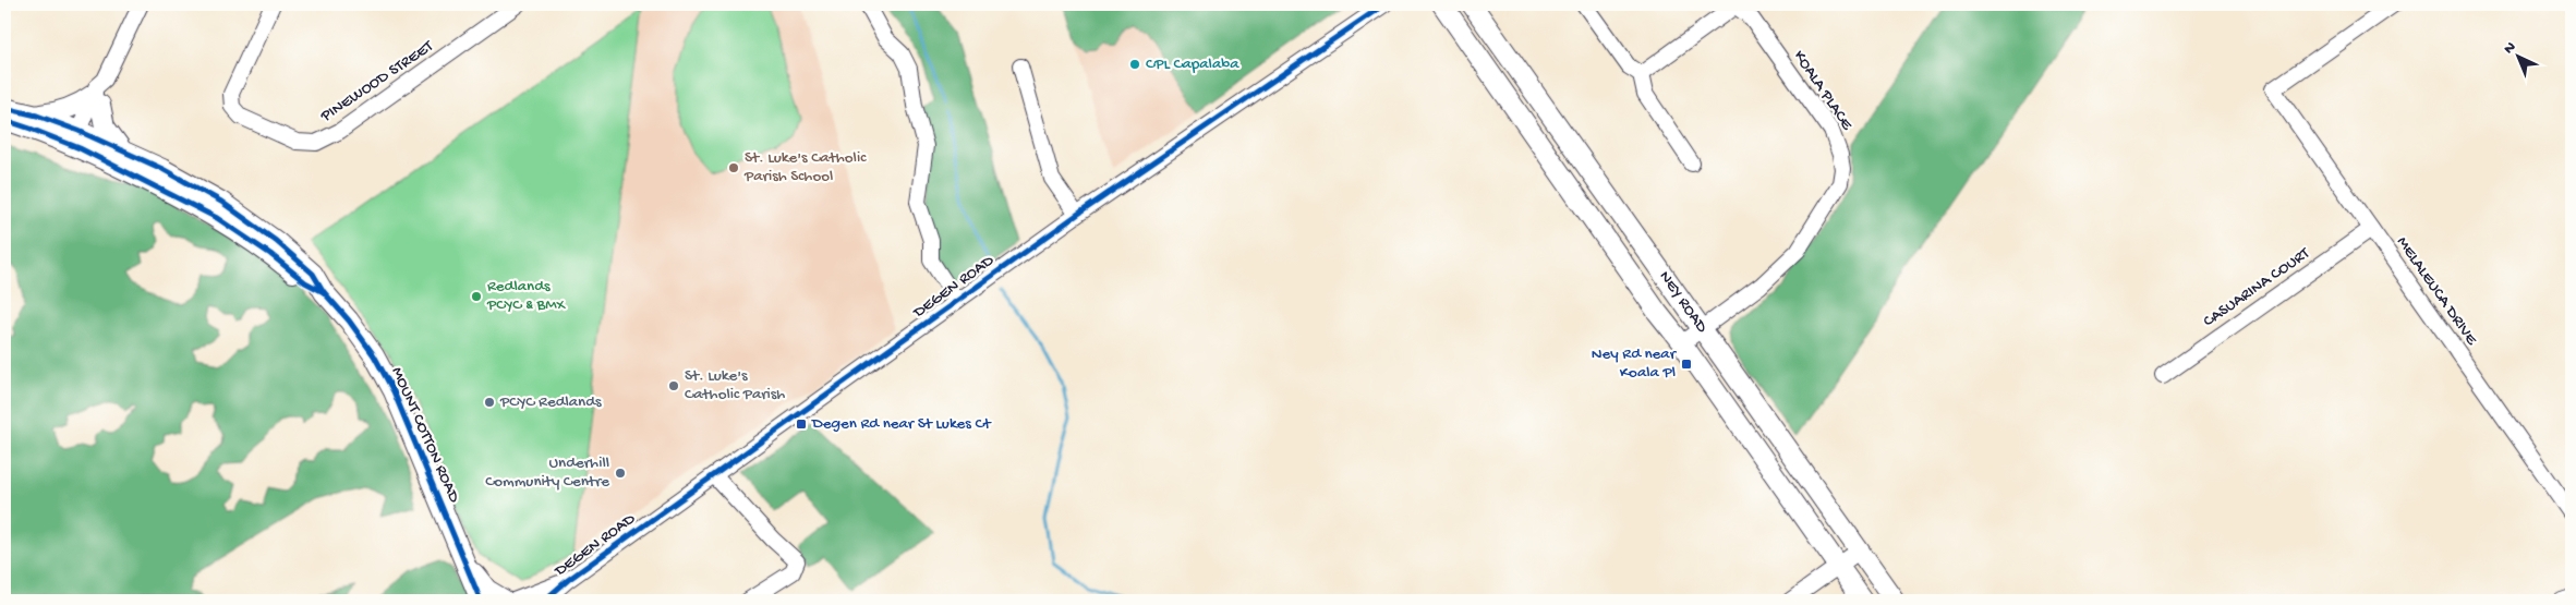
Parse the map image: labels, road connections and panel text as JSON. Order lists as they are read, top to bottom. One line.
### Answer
{"streets":{"main road":["NEY ROAD","MOUNT COTTON ROAD"],"street":["PINEWOOD STREET","KOALA PLACE","DEGEN ROAD","CASUARINA COURT","MELALEUCA DRIVE"]},"crossings":[["KOALA PLACE","NEY ROAD"],["DEGEN ROAD","MOUNT COTTON ROAD"],["CASUARINA COURT","MELALEUCA DRIVE"]],"places":{"other":["CPL Capalaba","St. Luke's Catholic Parish School","Redlands PCYC & BMX","St. Luke's Catholic Parish","PCYC Redlands","Underhill Community Centre"],"transit":["Ney Rd near Koala Pl","Degen Rd near St Lukes Ct"]},"north":"top left"}
